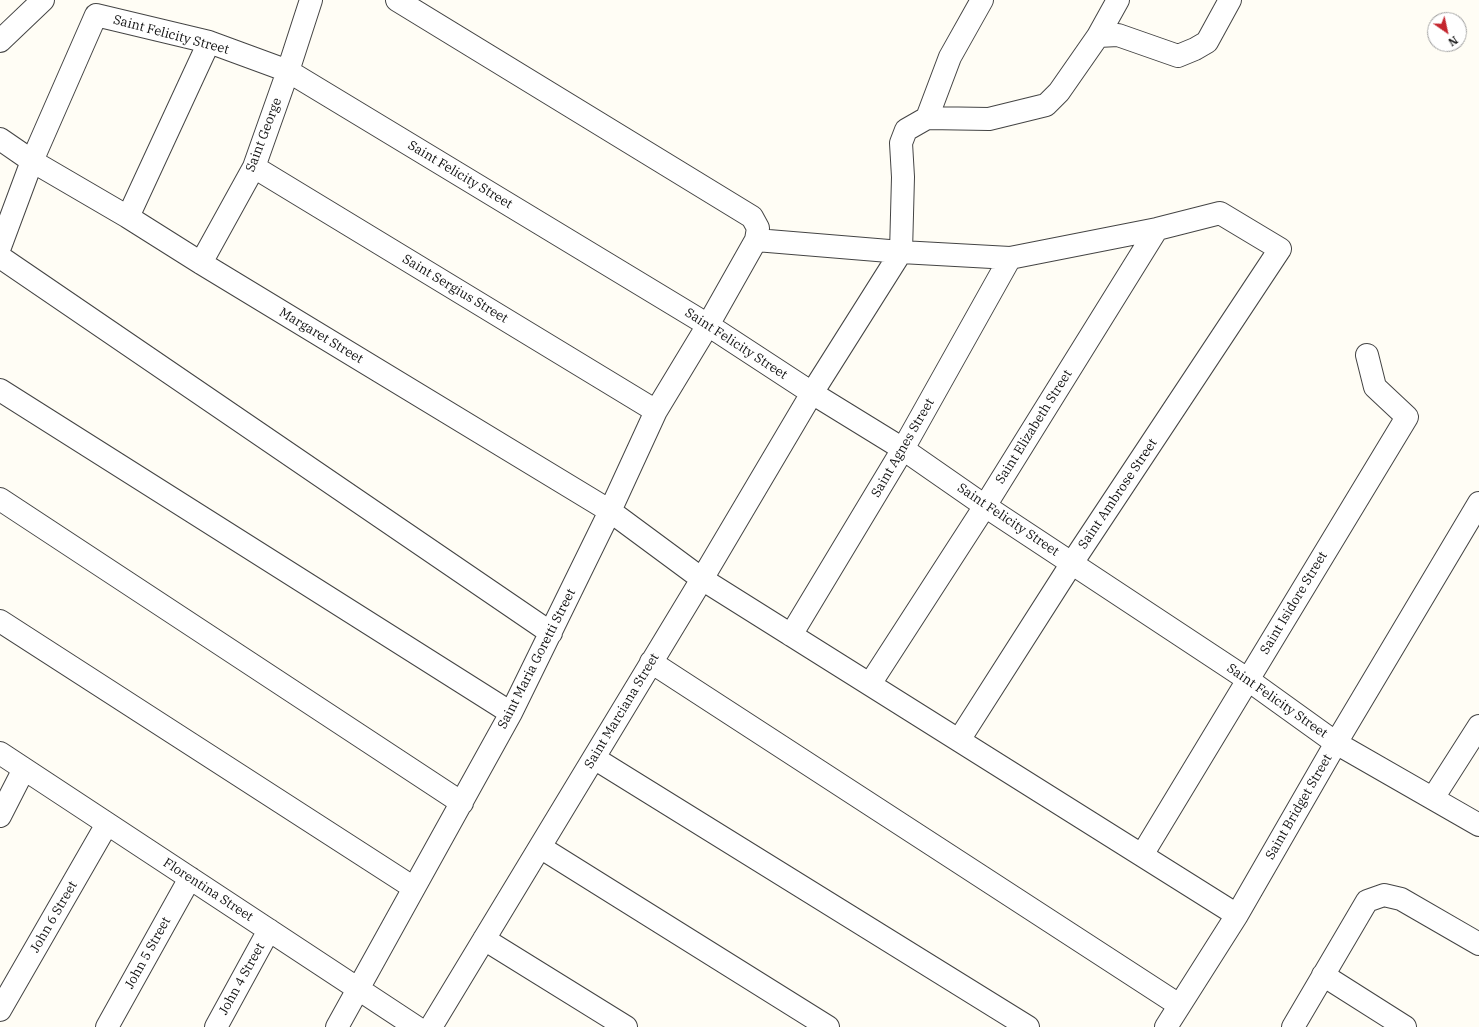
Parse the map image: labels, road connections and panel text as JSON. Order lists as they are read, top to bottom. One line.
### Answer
{"streets":{"street":["Saint Felicity Street","Saint George","Saint Sergius Street","Margaret Street","Saint Elizabeth Street","Saint Agnes Street","Saint Ambrose Street","Saint Isidore Street","Saint Maria Goretti Street","Saint Marciana Street","Saint Bridget Street","Florentina Street","John 6 Street","John 5 Street","John 4 Street"]},"crossings":[["Saint Felicity Street","Saint George"],["Saint Felicity Street","Margaret Street"],["Saint Felicity Street","Saint Elizabeth Street"],["Saint Felicity Street","Saint Agnes Street"],["Saint Felicity Street","Saint Ambrose Street"],["Saint Felicity Street","Saint Isidore Street"],["Saint Felicity Street","Saint Maria Goretti Street"],["Saint Felicity Street","Saint Marciana Street"],["Saint Felicity Street","Saint Bridget Street"],["Saint George","Saint Sergius Street"],["Saint George","Margaret Street"],["Saint Sergius Street","Saint Maria Goretti Street"],["Margaret Street","Saint Elizabeth Street"],["Margaret Street","Saint Agnes Street"],["Margaret Street","Saint Ambrose Street"],["Margaret Street","Saint Isidore Street"],["Margaret Street","Saint Maria Goretti Street"],["Margaret Street","Saint Marciana Street"],["Margaret Street","Saint Bridget Street"],["Saint Elizabeth Street","Saint Ambrose Street"],["Saint Maria Goretti Street","Florentina Street"],["Florentina Street","John 6 Street"],["Florentina Street","John 5 Street"],["Florentina Street","John 4 Street"]],"north":"bottom right"}
